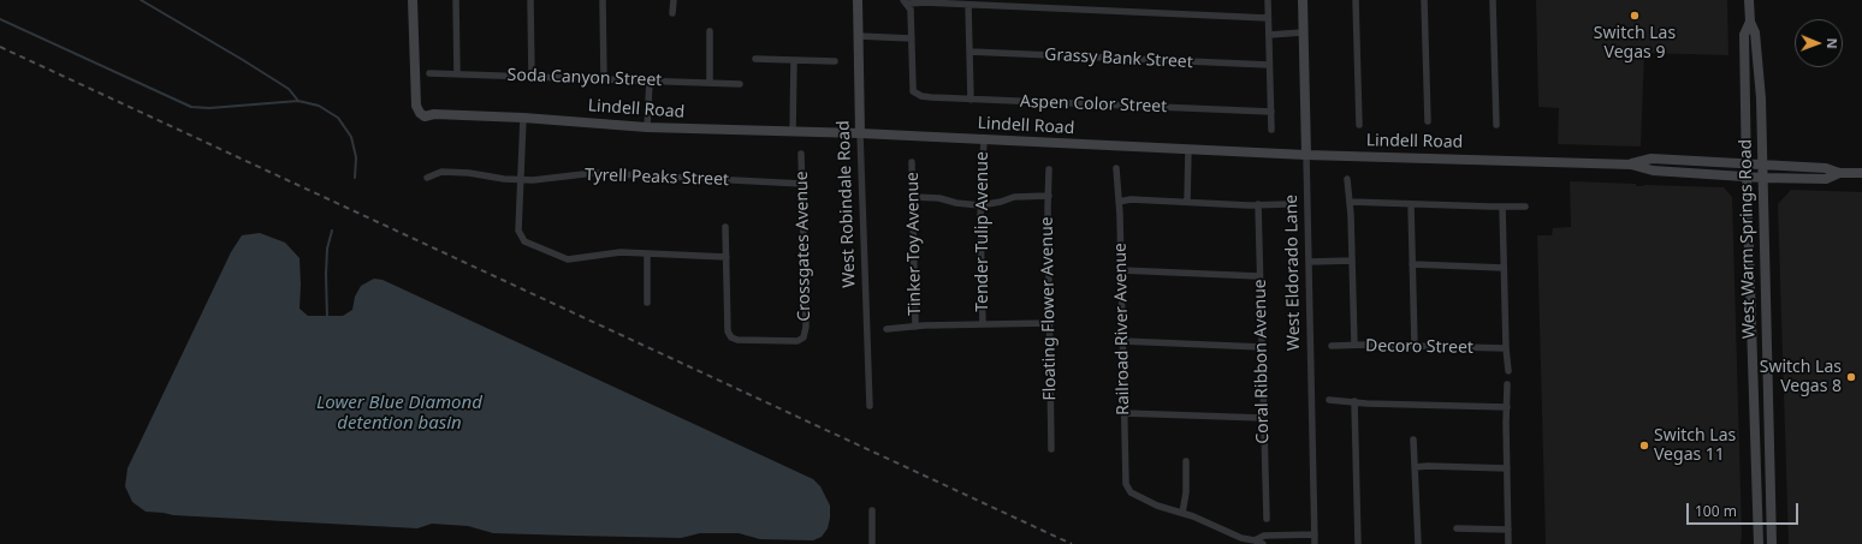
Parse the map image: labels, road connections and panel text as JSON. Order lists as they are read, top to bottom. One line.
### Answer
{"streets":{"street":["Grassy Bank Street","Soda Canyon Street","Aspen Color Street","Lindell Road","Tyrell Peaks Street","West Robindale Road","Tender Tulip Avenue","West Warm Springs Road","Tinker Toy Avenue","Crossgates Avenue","West Eldorado Lane","Floating Flower Avenue","Railroad River Avenue","Decoro Street","Coral Ribbon Avenue"]},"crossings":[["Lindell Road","West Robindale Road"],["Lindell Road","Tender Tulip Avenue"],["Lindell Road","West Warm Springs Road"],["Lindell Road","West Eldorado Lane"],["Tyrell Peaks Street","Crossgates Avenue"]],"water":["Lower Blue Diamond detention basin"],"places":["Switch Las Vegas 9","Switch Las Vegas 8","Switch Las Vegas 11"],"scale_bar":"100 m","north":"right"}
